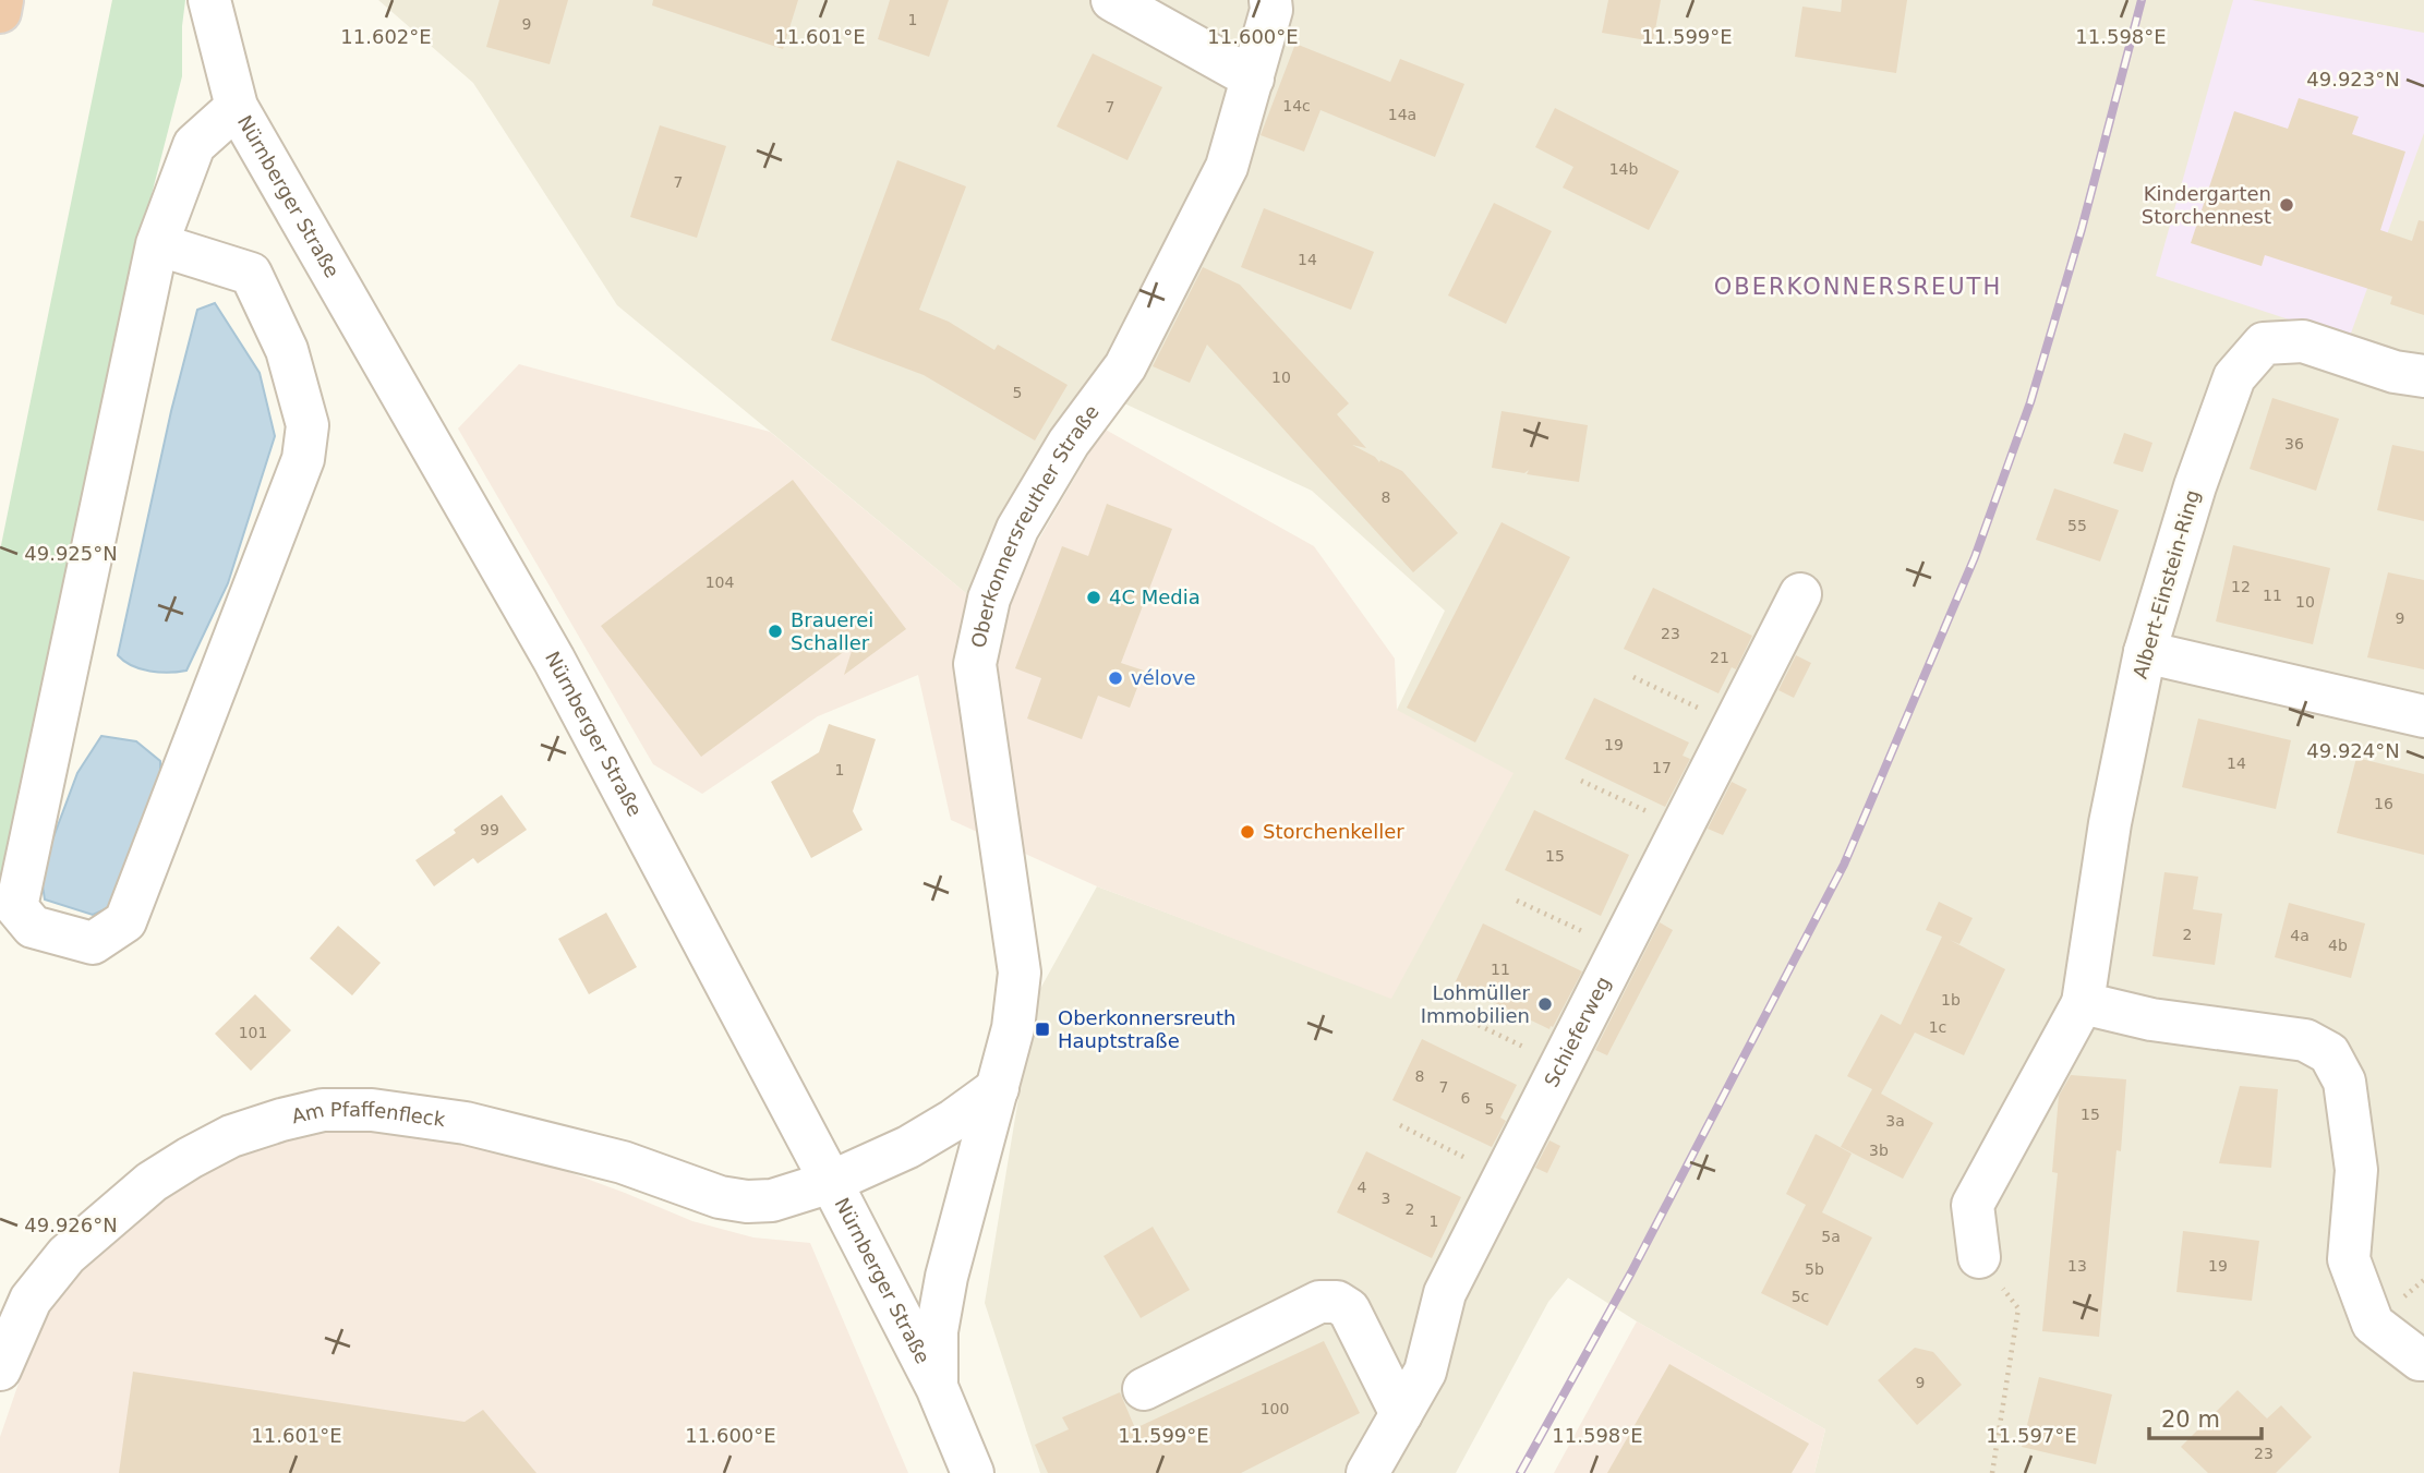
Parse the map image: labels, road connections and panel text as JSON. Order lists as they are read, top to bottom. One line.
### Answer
{"streets":{"street":["Nürnberger Straße","Oberkonnersreuther Straße","Albert-Einstein-Ring","Schieferweg","Am Pfaffenfleck"]},"crossings":[["Nürnberger Straße","Oberkonnersreuther Straße"],["Nürnberger Straße","Am Pfaffenfleck"]],"districts":["OBERKONNERSREUTH"],"places":{"other":["Kindergarten Storchennest","4C Media","Brauerei Schaller","vélove","Storchenkeller","Lohmüller Immobilien"],"transit":["Oberkonnersreuth Hauptstraße"]},"house_numbers":["1","9","14c","7","14a","14b","7","14","10","5","36","8","55","104","12","11","10","9","23","21","19","14","17","1","16","99","15","2","4a","4b","11","1b","1c","101","8","7","6","5","15","3a","3b","4","3","2","1","5a","13","19","5b","5c","9","100","23"],"scale_bar":"20 m","coordinates":["11.602°E","11.601°E","11.600°E","11.599°E","11.598°E","49.923°N","49.925°N","49.924°N","49.926°N","11.597°E"]}
